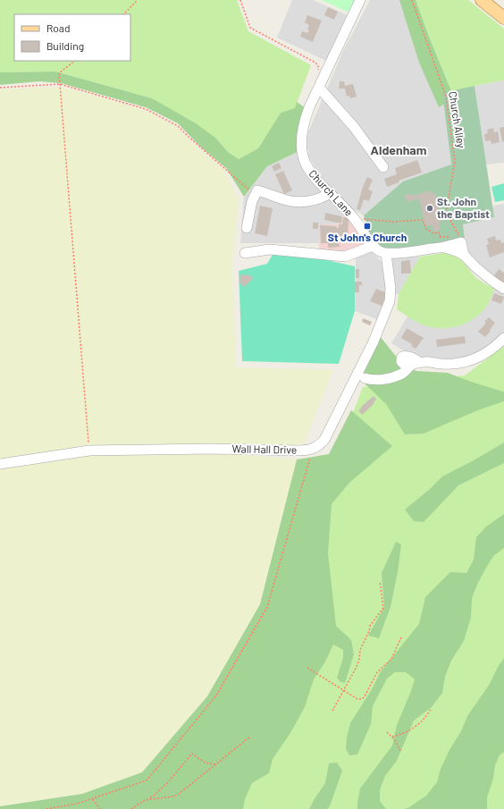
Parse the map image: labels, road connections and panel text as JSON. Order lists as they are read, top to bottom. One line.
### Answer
{"streets":{"street":["Church Lane","Wall Hall Drive"],"path":["Church Alley"]},"crossings":[["Church Lane","Wall Hall Drive"]],"districts":["Aldenham"],"places":{"other":["St. John the Baptist"],"transit":["St John's Church"]},"legend":["Road","Building"]}
